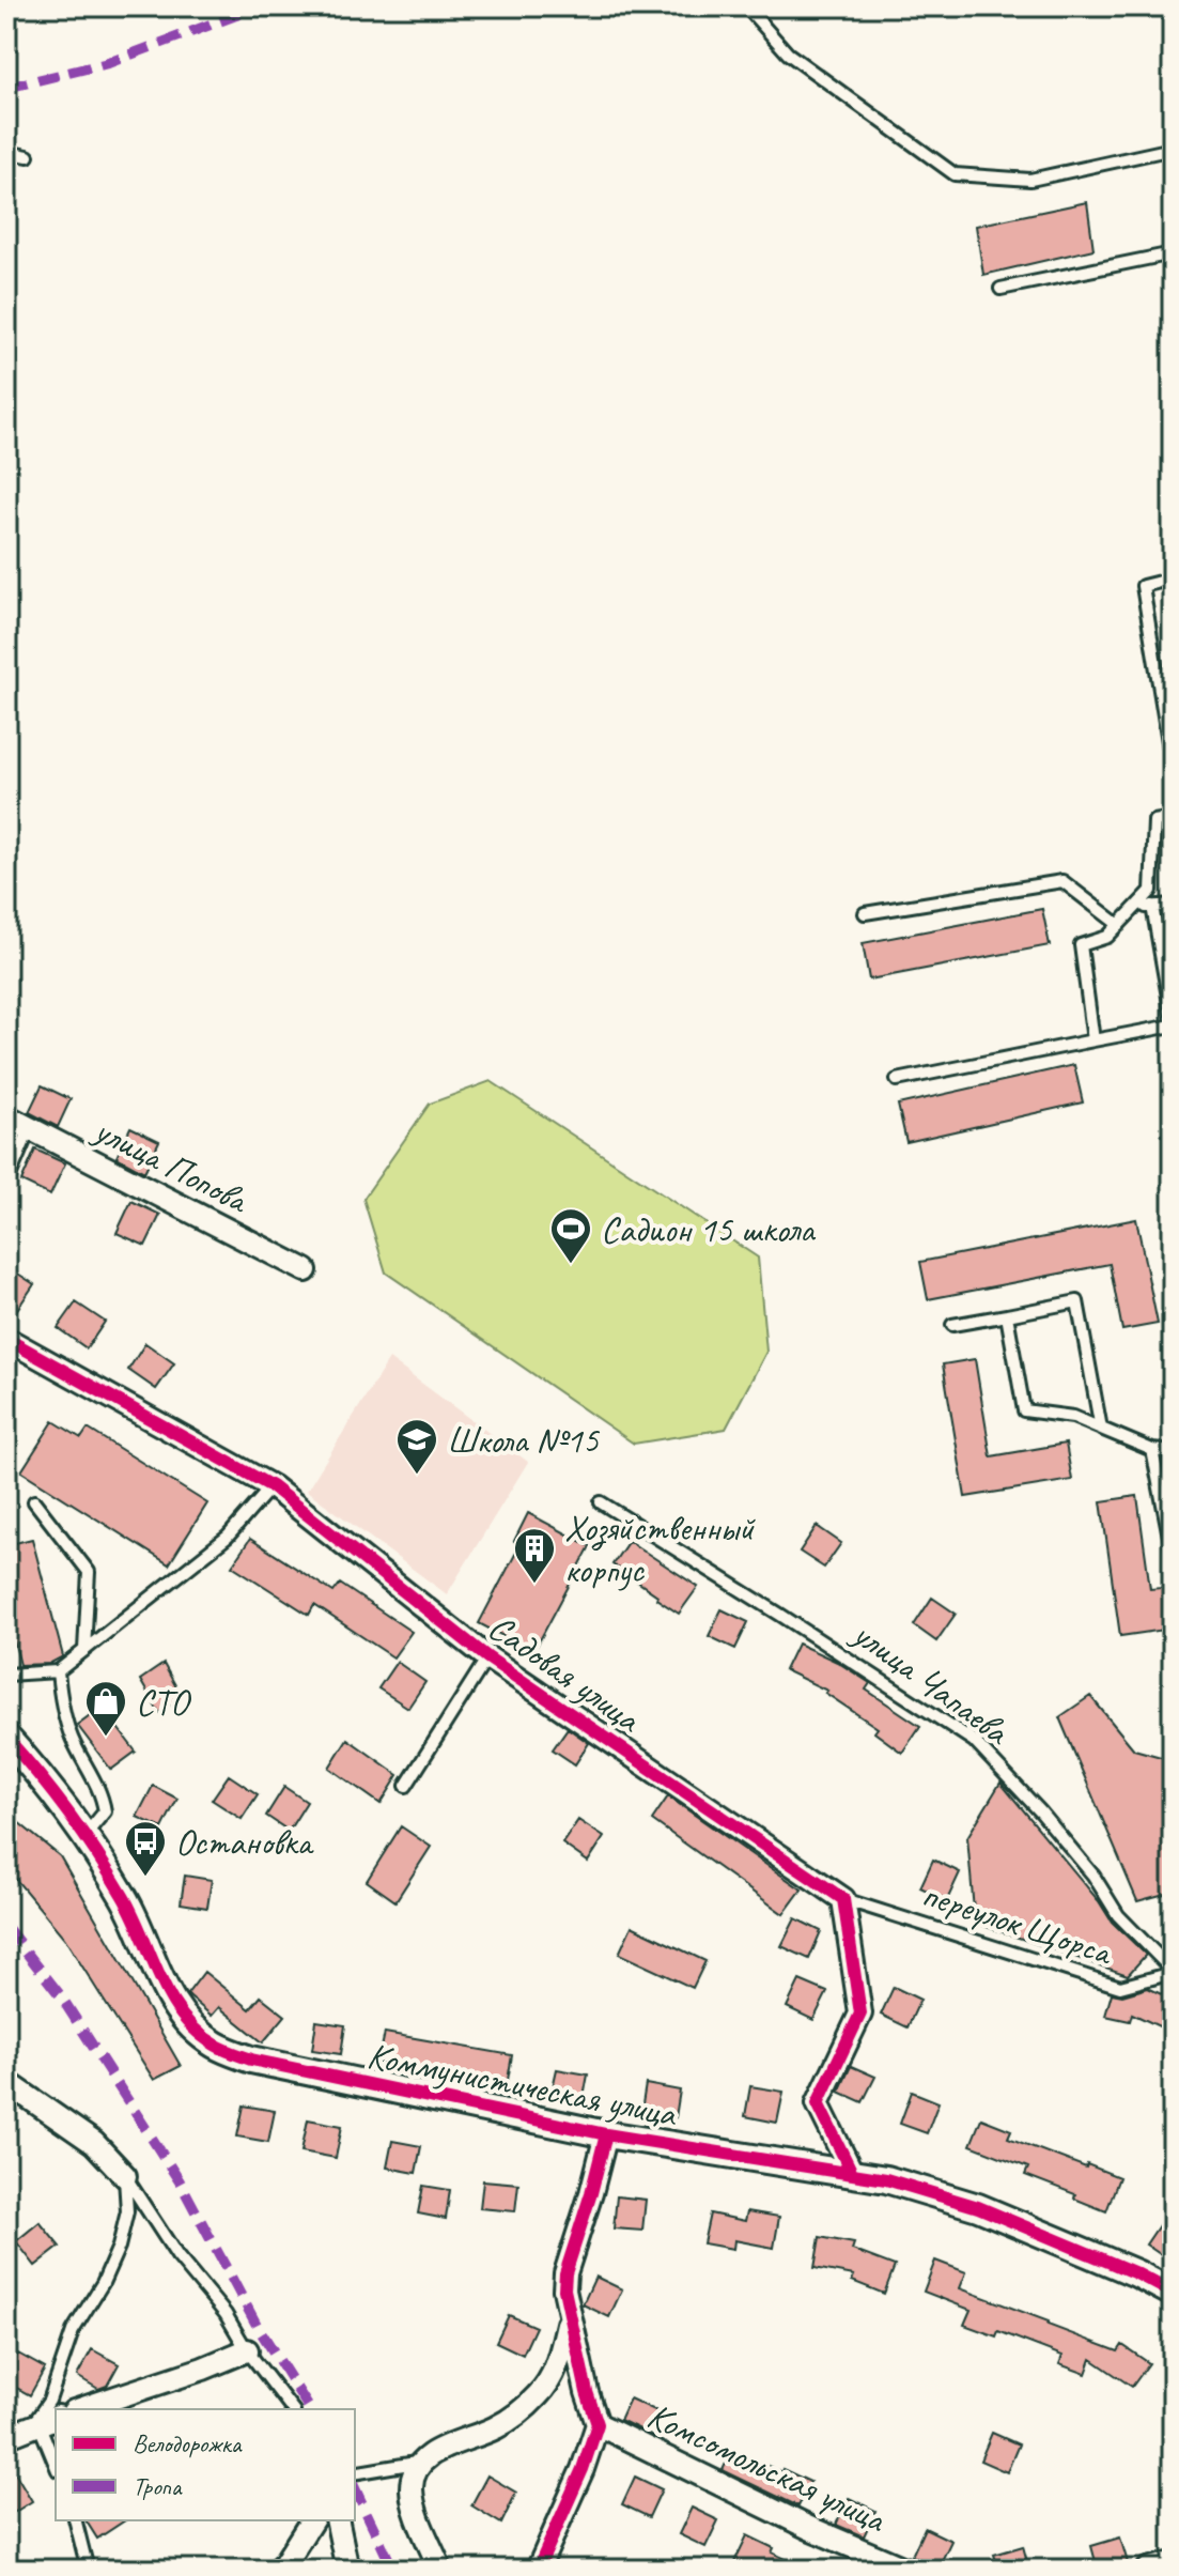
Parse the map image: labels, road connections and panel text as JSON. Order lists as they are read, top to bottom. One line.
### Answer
{"streets":{"street":["улица Попова","Садовая улица","Коммунистическая улица","Комсомольская улица"],"lane":["улица Чапаева","переулок Щорса"]},"crossings":[["Садовая улица","переулок Щорса"],["улица Чапаева","переулок Щорса"]],"places":{"sports":["Садион 15 школа"],"school or university":["Школа №15"],"building":["Хозяйственный корпус"],"shop":["СТО"],"bus stop":["Остановка"]},"legend":["Велодорожка","Тропа"]}
